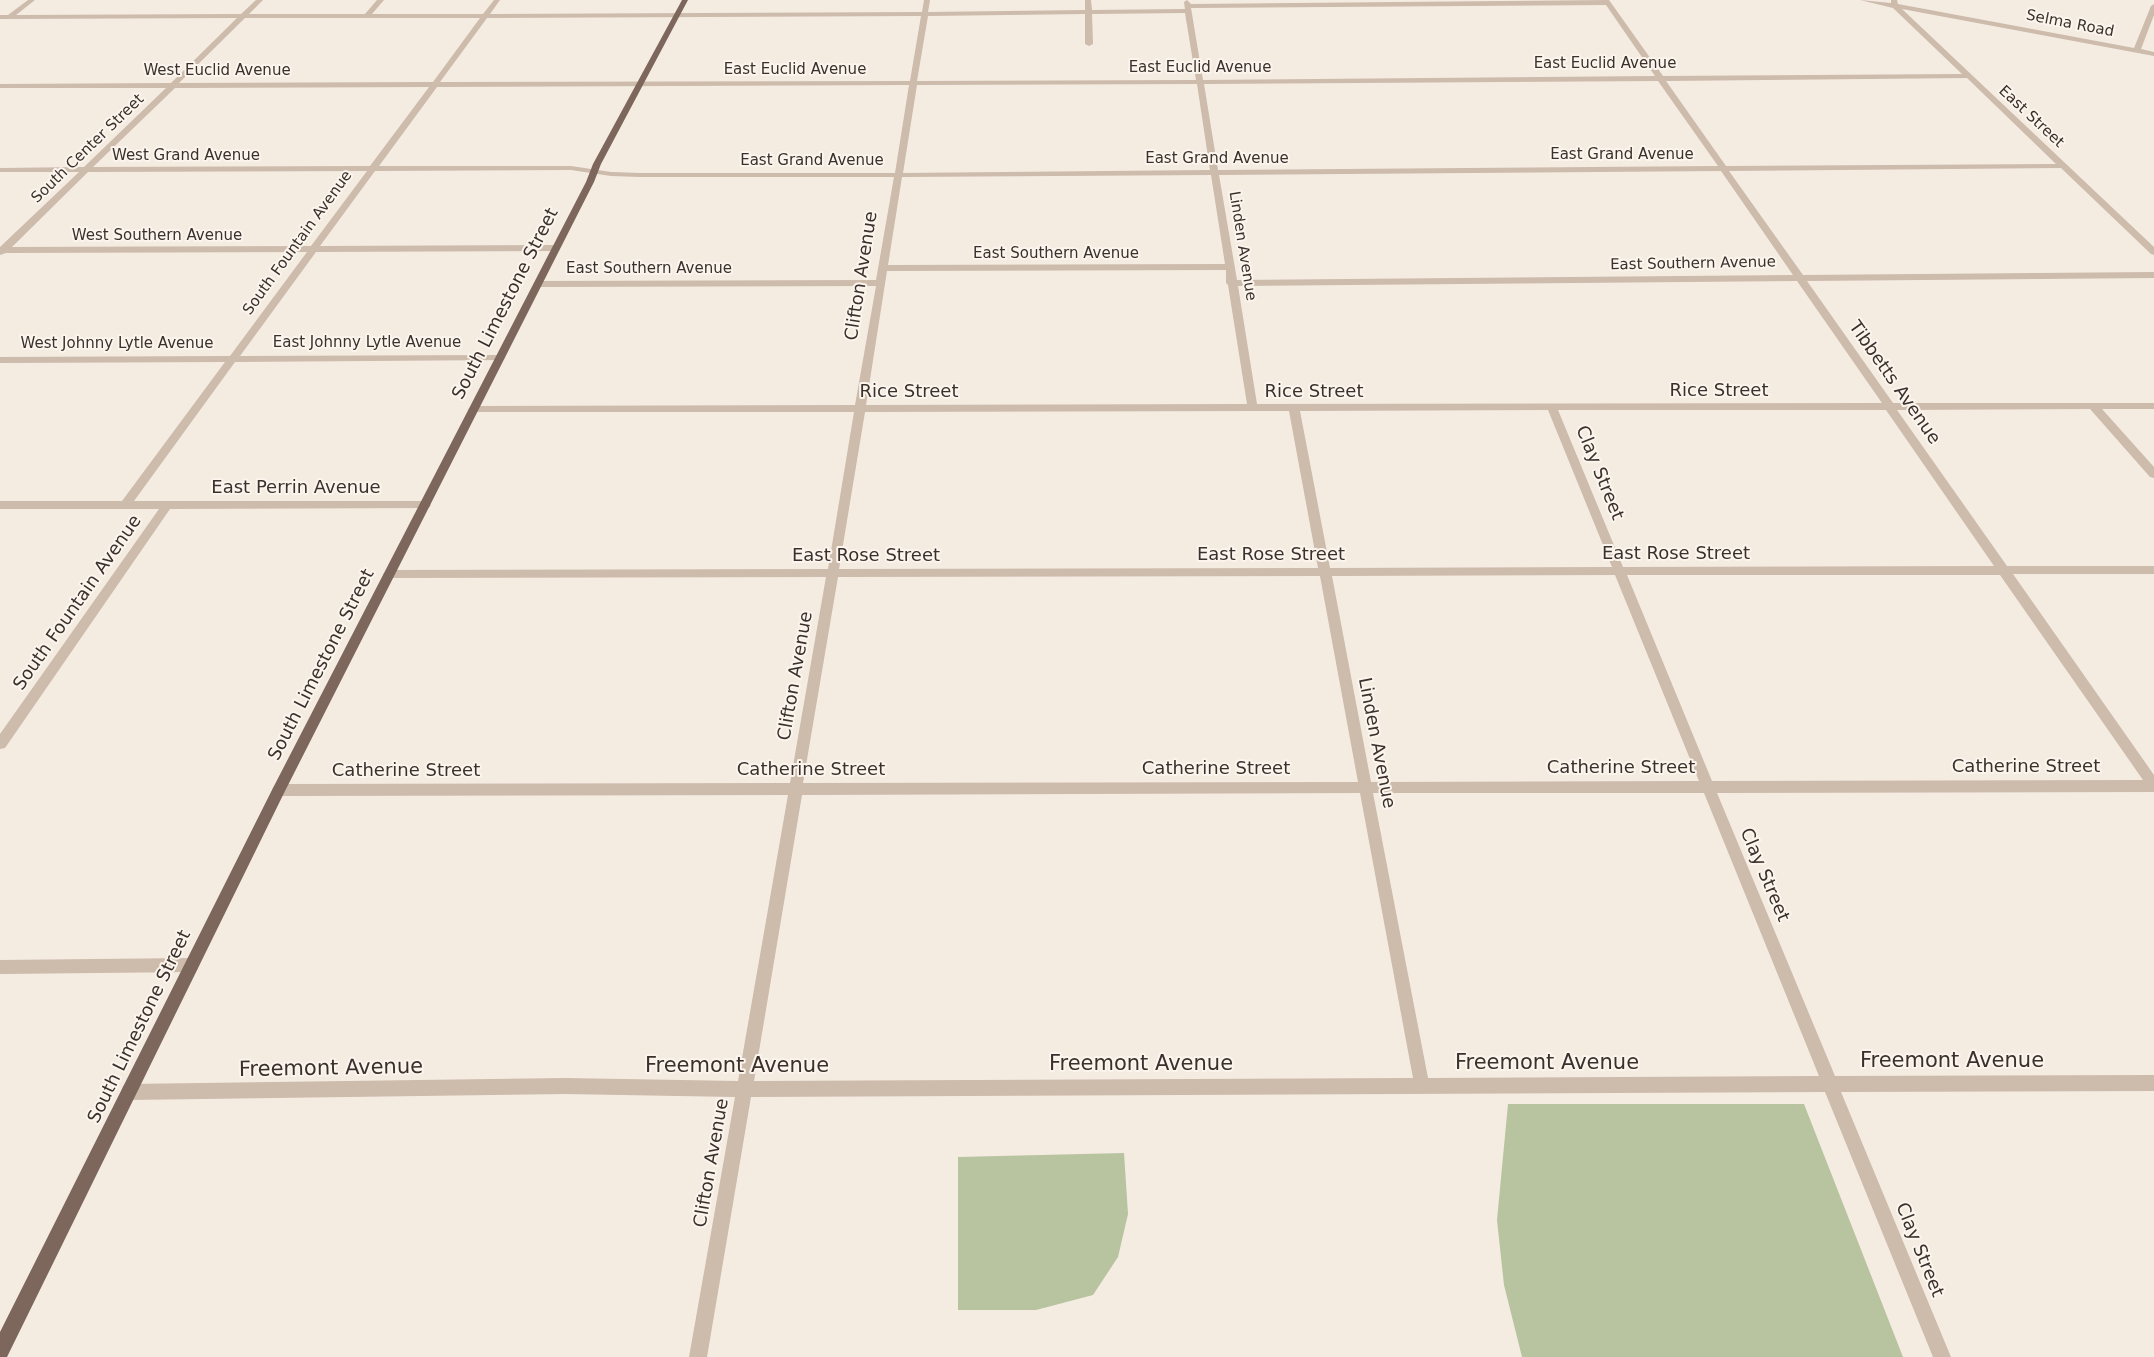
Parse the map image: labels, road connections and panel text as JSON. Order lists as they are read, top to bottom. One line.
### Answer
{"streets":{"main road":["South Limestone Street"],"street":["Selma Road","East Euclid Avenue","West Euclid Avenue","East Street","South Center Street","East Grand Avenue","West Grand Avenue","West Southern Avenue","South Fountain Avenue","Linden Avenue","East Southern Avenue","Clifton Avenue","East Johnny Lytle Avenue","West Johnny Lytle Avenue","Tibbetts Avenue","Rice Street","Clay Street","East Perrin Avenue","East Rose Street","Catherine Street","Freemont Avenue"]},"crossings":[["Selma Road","East Street"],["East Euclid Avenue","West Euclid Avenue"],["East Euclid Avenue","East Street"],["East Euclid Avenue","South Fountain Avenue"],["East Euclid Avenue","Linden Avenue"],["East Euclid Avenue","Clifton Avenue"],["East Euclid Avenue","South Limestone Street"],["East Euclid Avenue","Tibbetts Avenue"],["West Euclid Avenue","South Center Street"],["West Euclid Avenue","South Fountain Avenue"],["East Street","East Grand Avenue"],["South Center Street","West Grand Avenue"],["South Center Street","West Southern Avenue"],["East Grand Avenue","West Grand Avenue"],["East Grand Avenue","South Fountain Avenue"],["East Grand Avenue","Linden Avenue"],["East Grand Avenue","Clifton Avenue"],["East Grand Avenue","South Limestone Street"],["East Grand Avenue","Tibbetts Avenue"],["West Grand Avenue","South Fountain Avenue"],["West Southern Avenue","South Fountain Avenue"],["West Southern Avenue","East Southern Avenue"],["South Fountain Avenue","East Southern Avenue"],["South Fountain Avenue","East Johnny Lytle Avenue"],["South Fountain Avenue","West Johnny Lytle Avenue"],["South Fountain Avenue","East Perrin Avenue"],["Linden Avenue","East Southern Avenue"],["Linden Avenue","Rice Street"],["Linden Avenue","East Rose Street"],["Linden Avenue","Catherine Street"],["Linden Avenue","Freemont Avenue"],["East Southern Avenue","Clifton Avenue"],["East Southern Avenue","South Limestone Street"],["East Southern Avenue","Tibbetts Avenue"],["Clifton Avenue","Rice Street"],["Clifton Avenue","East Rose Street"],["Clifton Avenue","Catherine Street"],["Clifton Avenue","Freemont Avenue"],["South Limestone Street","East Johnny Lytle Avenue"],["South Limestone Street","Rice Street"],["South Limestone Street","East Perrin Avenue"],["South Limestone Street","East Rose Street"],["South Limestone Street","Catherine Street"],["South Limestone Street","Freemont Avenue"],["East Johnny Lytle Avenue","West Johnny Lytle Avenue"],["Tibbetts Avenue","Rice Street"],["Tibbetts Avenue","East Rose Street"],["Tibbetts Avenue","Catherine Street"],["Rice Street","Clay Street"],["Clay Street","East Rose Street"],["Clay Street","Catherine Street"],["Clay Street","Freemont Avenue"]]}
